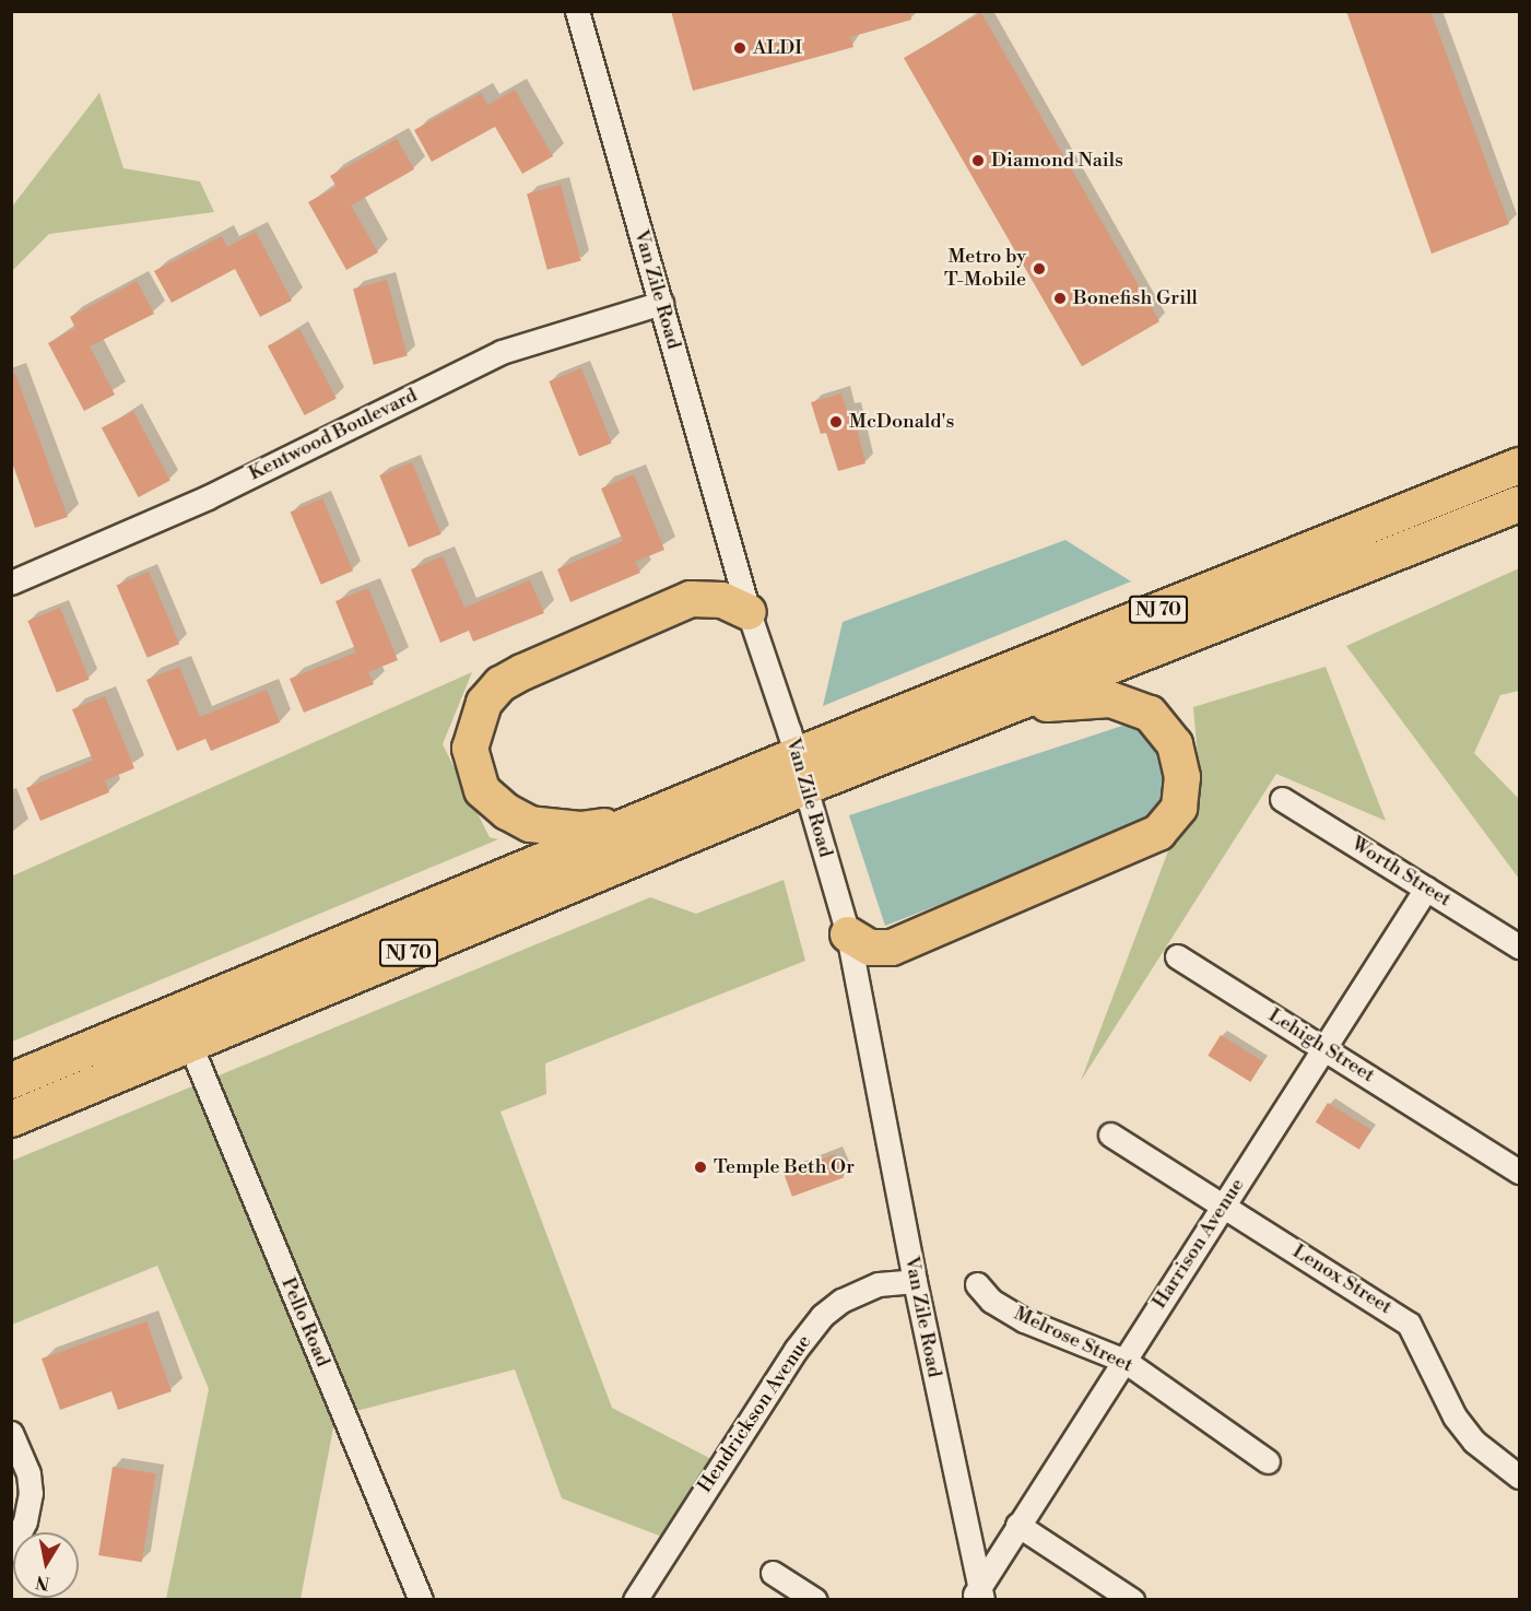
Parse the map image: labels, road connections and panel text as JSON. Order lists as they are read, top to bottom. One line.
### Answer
{"streets":{"highway":["NJ 70"],"street":["Van Zile Road","Kentwood Boulevard","Worth Street","Lehigh Street","Harrison Avenue","Lenox Street","Pello Road","Melrose Street","Hendrickson Avenue"]},"crossings":[["Van Zile Road","Kentwood Boulevard"],["Van Zile Road","NJ 70"],["Van Zile Road","Harrison Avenue"],["Van Zile Road","Hendrickson Avenue"],["NJ 70","Pello Road"],["Worth Street","Harrison Avenue"],["Lehigh Street","Harrison Avenue"],["Harrison Avenue","Lenox Street"],["Harrison Avenue","Melrose Street"]],"places":["ALDI","Diamond Nails","Metro by T-Mobile","Bonefish Grill","McDonald's","Temple Beth Or"],"north":"bottom"}
